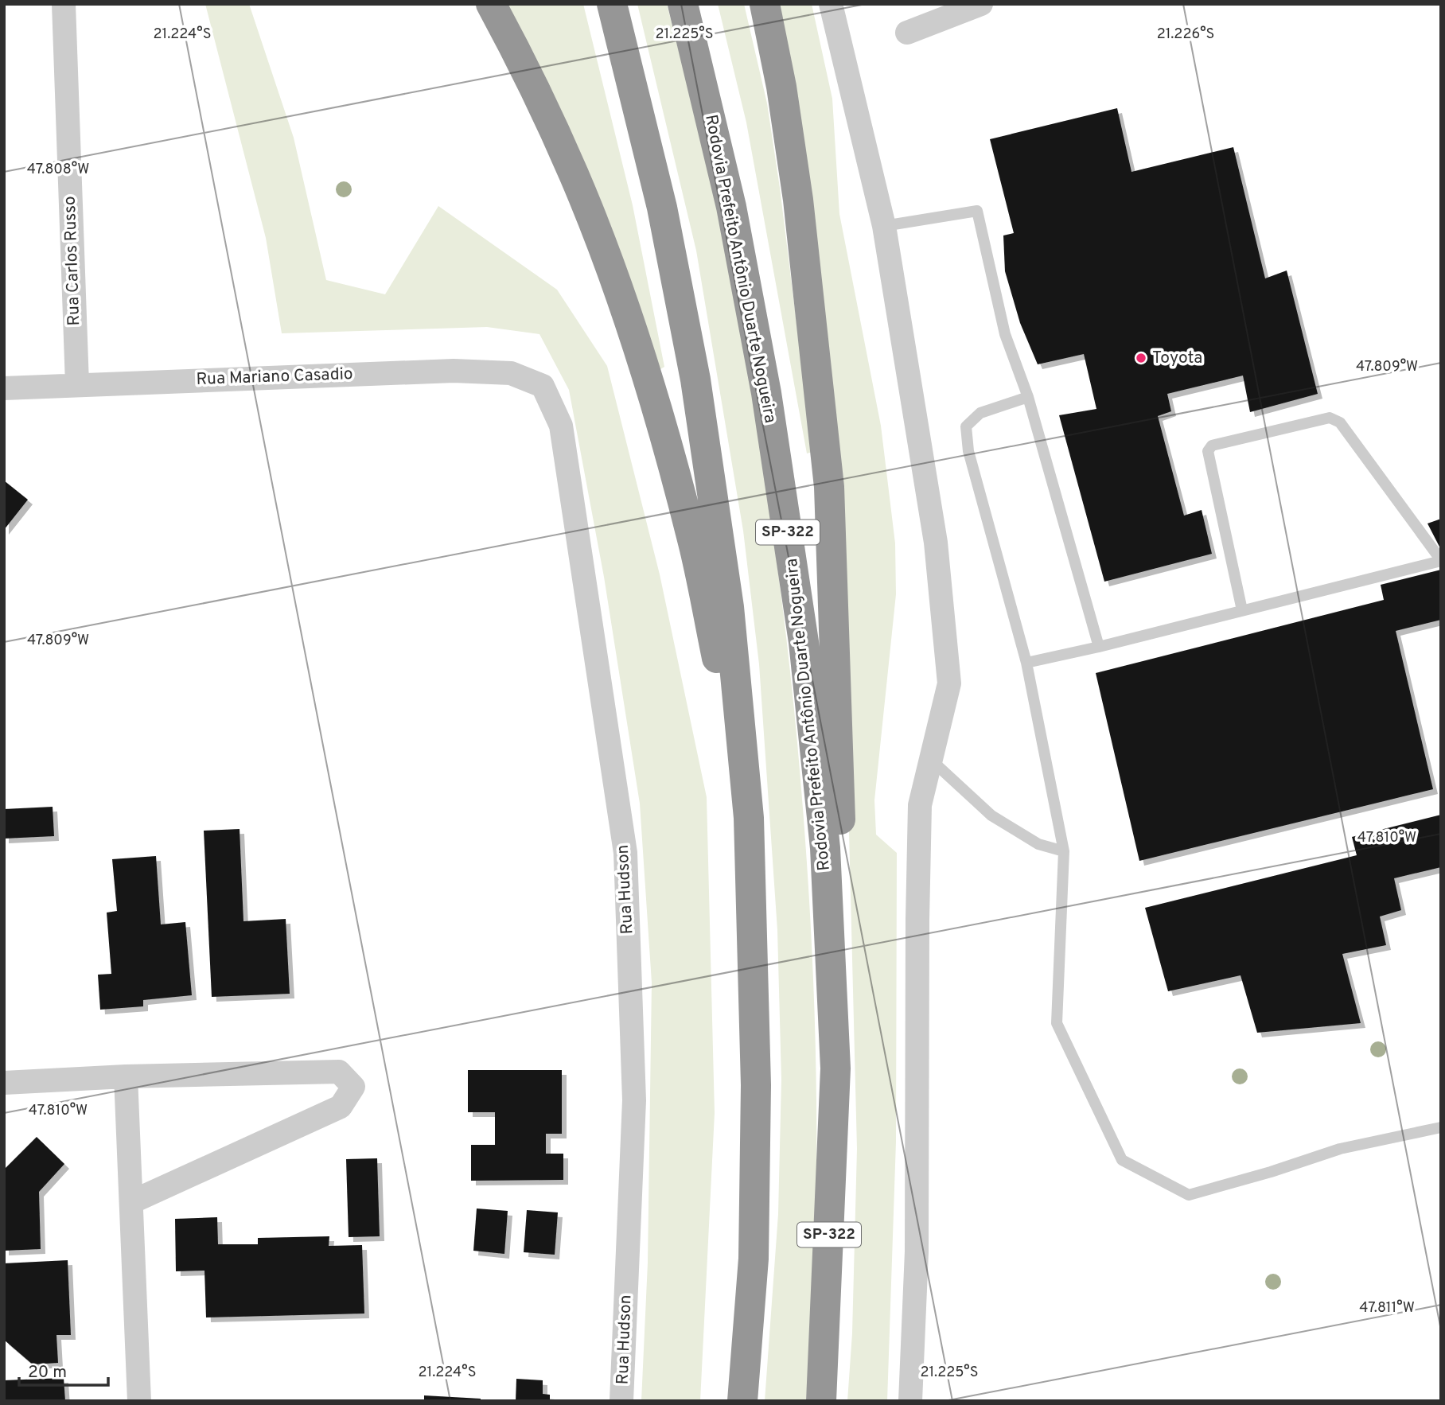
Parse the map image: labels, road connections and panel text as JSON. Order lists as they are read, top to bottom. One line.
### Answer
{"streets":{"highway":["Rodovia Prefeito Antônio Duarte Nogueira","SP-322"],"street":["Rua Carlos Russo","Rua Mariano Casadio","Rua Hudson"]},"crossings":[["Rua Carlos Russo","Rua Mariano Casadio"],["Rua Mariano Casadio","Rua Hudson"]],"places":["Toyota"],"scale_bar":"20 m","coordinates":["21.224°S","21.225°S","21.226°S","47.808°W","47.809°W","47.810°W","47.811°W"]}
